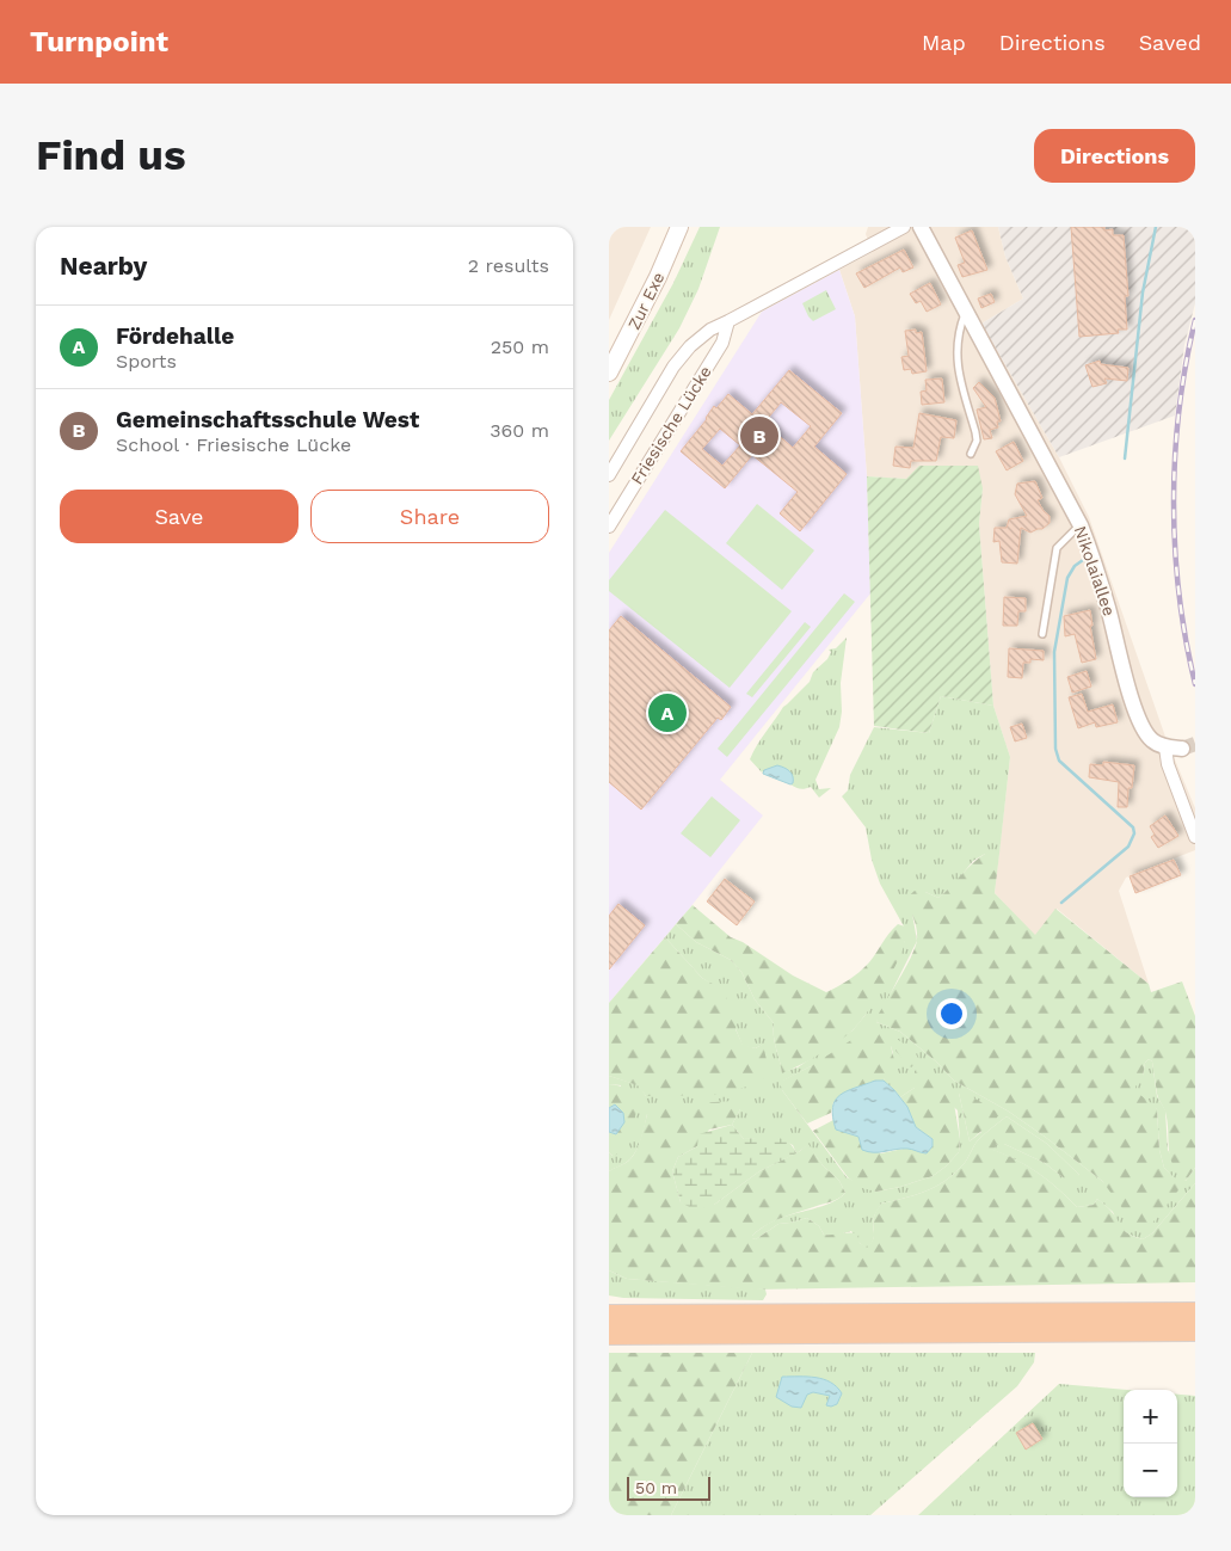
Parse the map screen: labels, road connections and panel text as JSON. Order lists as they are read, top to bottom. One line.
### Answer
{"streets":{"main road":["Zur Exe"],"street":["Friesische Lücke","Nikolaiallee"]},"scale_bar":"50 m","page":{"header":"Turnpoint","nav":["Map","Directions","Saved"],"buttons":["Directions",["Save","Share"]],"title":"Find us","heading":["Nearby","2 results"],"list":[{"mark":"A","name":"Fördehalle","note":"Sports","value":"250 m"},{"mark":"B","name":"Gemeinschaftsschule West","note":"School · Friesische Lücke","value":"360 m"}],"pins":["B","A"],"map_buttons":["+","−"],"scale":"50 m"}}
